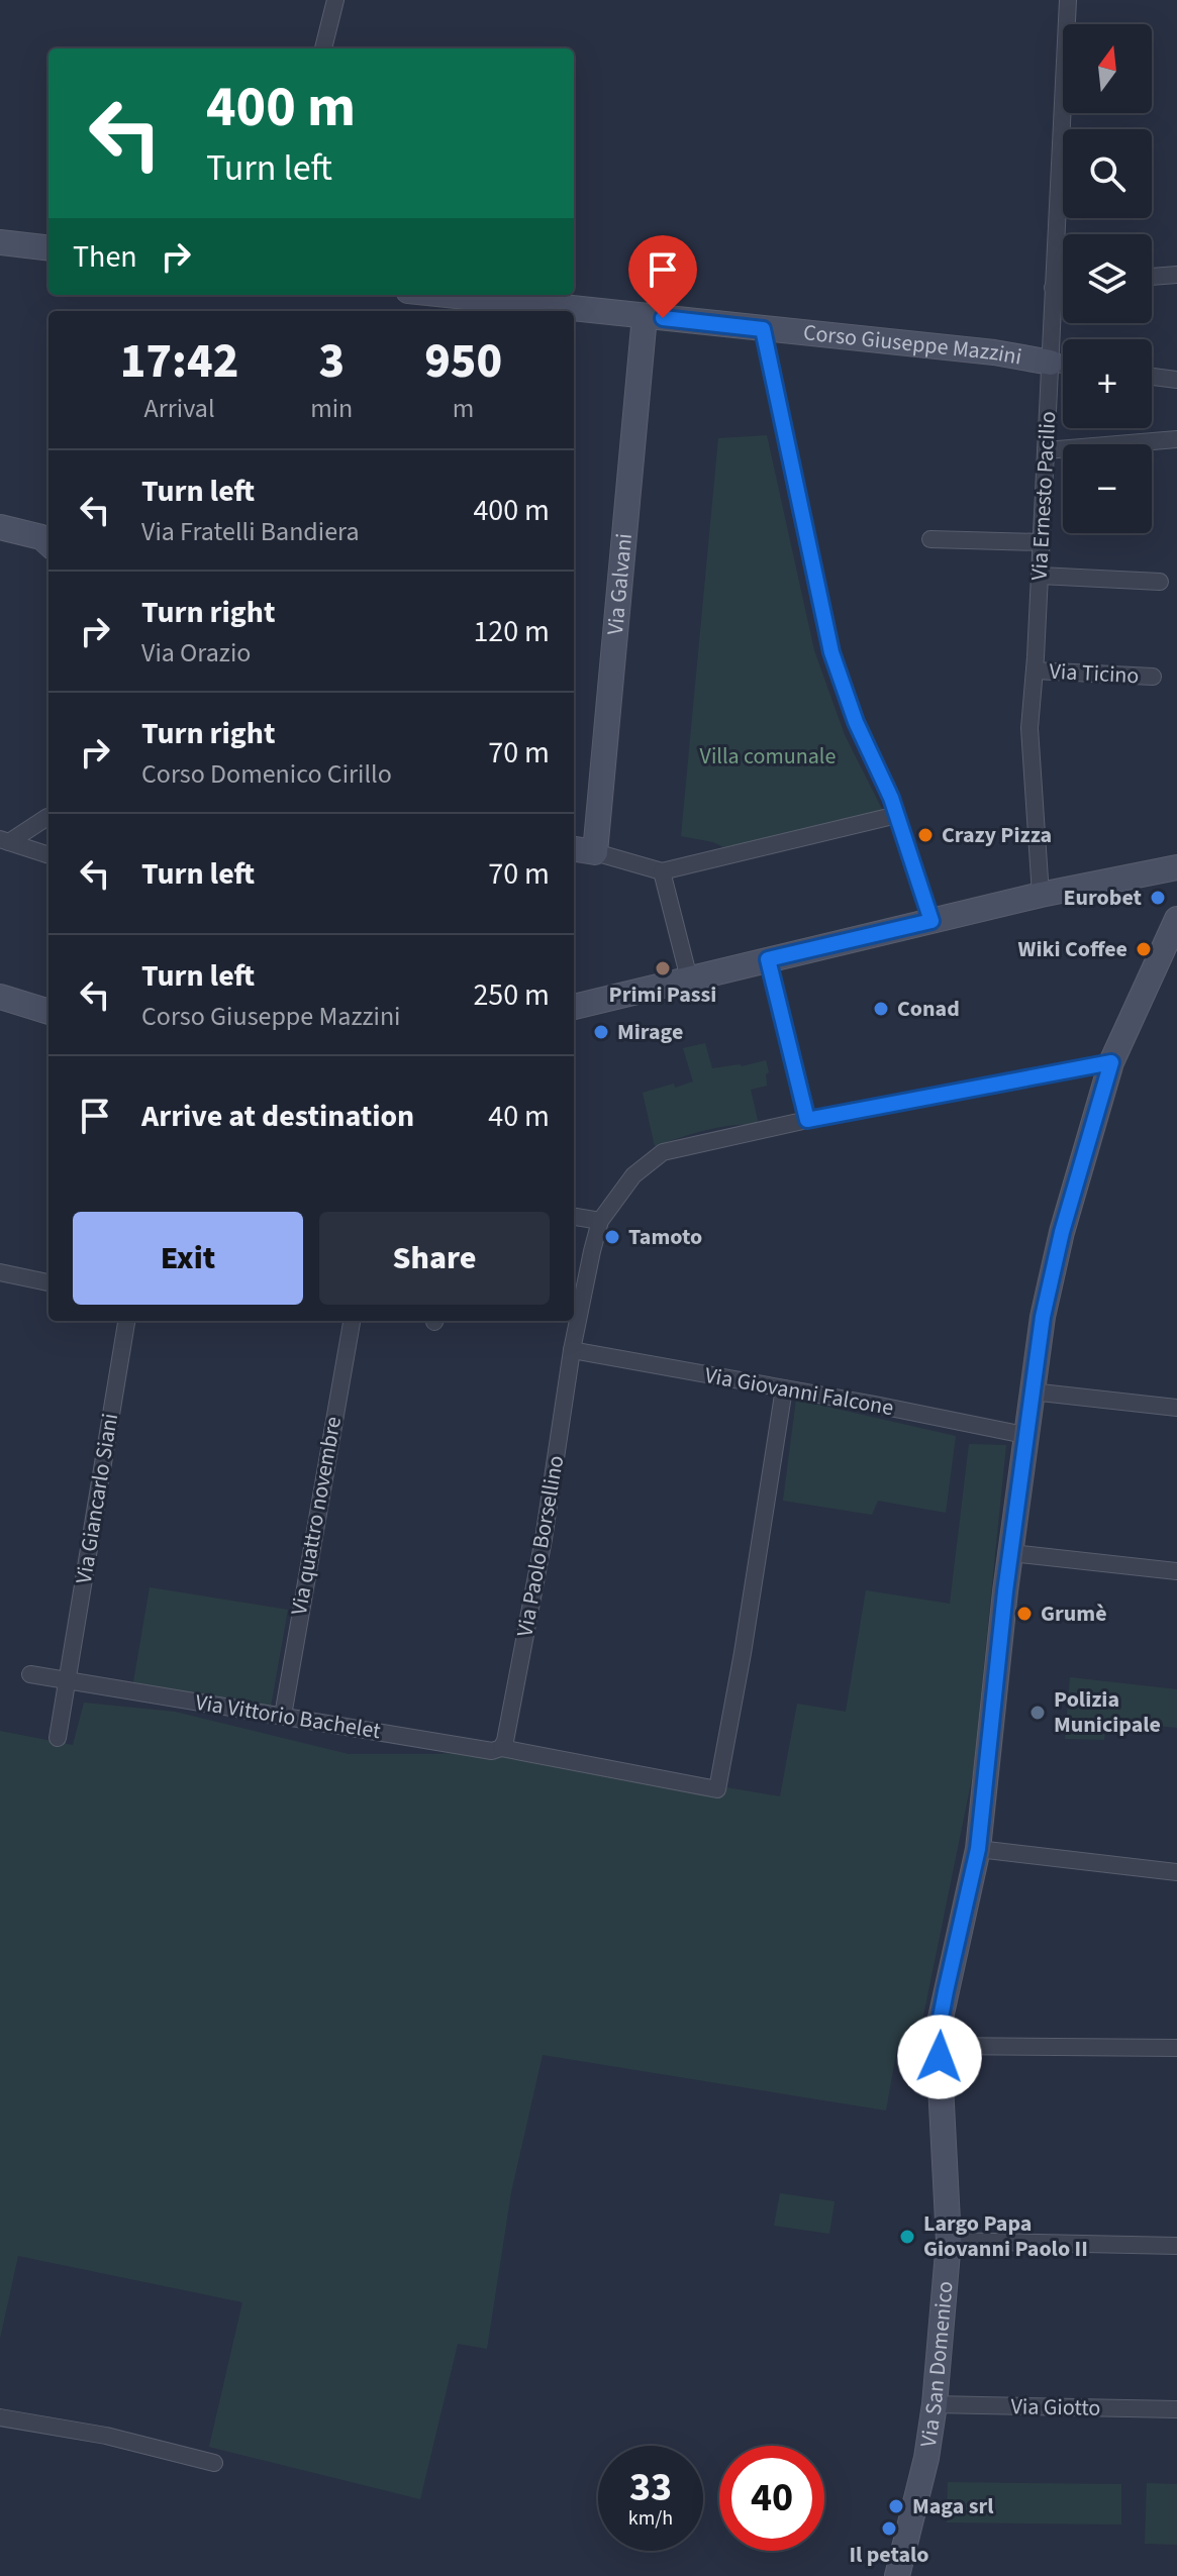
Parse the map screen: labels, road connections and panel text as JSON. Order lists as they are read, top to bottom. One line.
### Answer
{"streets":{"street":["Corso Giuseppe Mazzini","Via Ernesto Pacilio","Via Galvani","Via Ticino","Via Giovanni Falcone","Via Giancarlo Siani","Via quattro novembre","Via Paolo Borsellino","Via Vittorio Bachelet","Via San Domenico","Via Giotto"]},"crossings":[["Corso Giuseppe Mazzini","Via Ernesto Pacilio"],["Corso Giuseppe Mazzini","Via Galvani"],["Via Ernesto Pacilio","Via Ticino"],["Via Giovanni Falcone","Via Paolo Borsellino"],["Via Giovanni Falcone","Via Vittorio Bachelet"],["Via Giovanni Falcone","Via San Domenico"],["Via Giancarlo Siani","Via Vittorio Bachelet"],["Via quattro novembre","Via Vittorio Bachelet"],["Via Paolo Borsellino","Via Vittorio Bachelet"],["Via San Domenico","Via Giotto"]],"parks":["Villa comunale"],"places":["Crazy Pizza","Eurobet","Wiki Coffee","Primi Passi","Conad","Mirage","Tamoto","Grumè","Polizia Municipale","Largo Papa Giovanni Paolo II","Maga srl","Il petalo"],"north":"top","page":{"map_buttons":["+","−"],"turn":["400 m","Turn left"],"then":"Then","eta":["17:42","Arrival","3","min","950","m"],"list":[{"name":"Turn left","note":"Via Fratelli Bandiera","value":"400 m"},{"name":"Turn right","note":"Via Orazio","value":"120 m"},{"name":"Turn right","note":"Corso Domenico Cirillo","value":"70 m"},{"name":"Turn left","value":"70 m"},{"name":"Turn left","note":"Corso Giuseppe Mazzini","value":"250 m"},{"name":"Arrive at destination","value":"40 m"}],"buttons":["Exit","Share"],"speed":"33 km/h","limit":"40"}}
